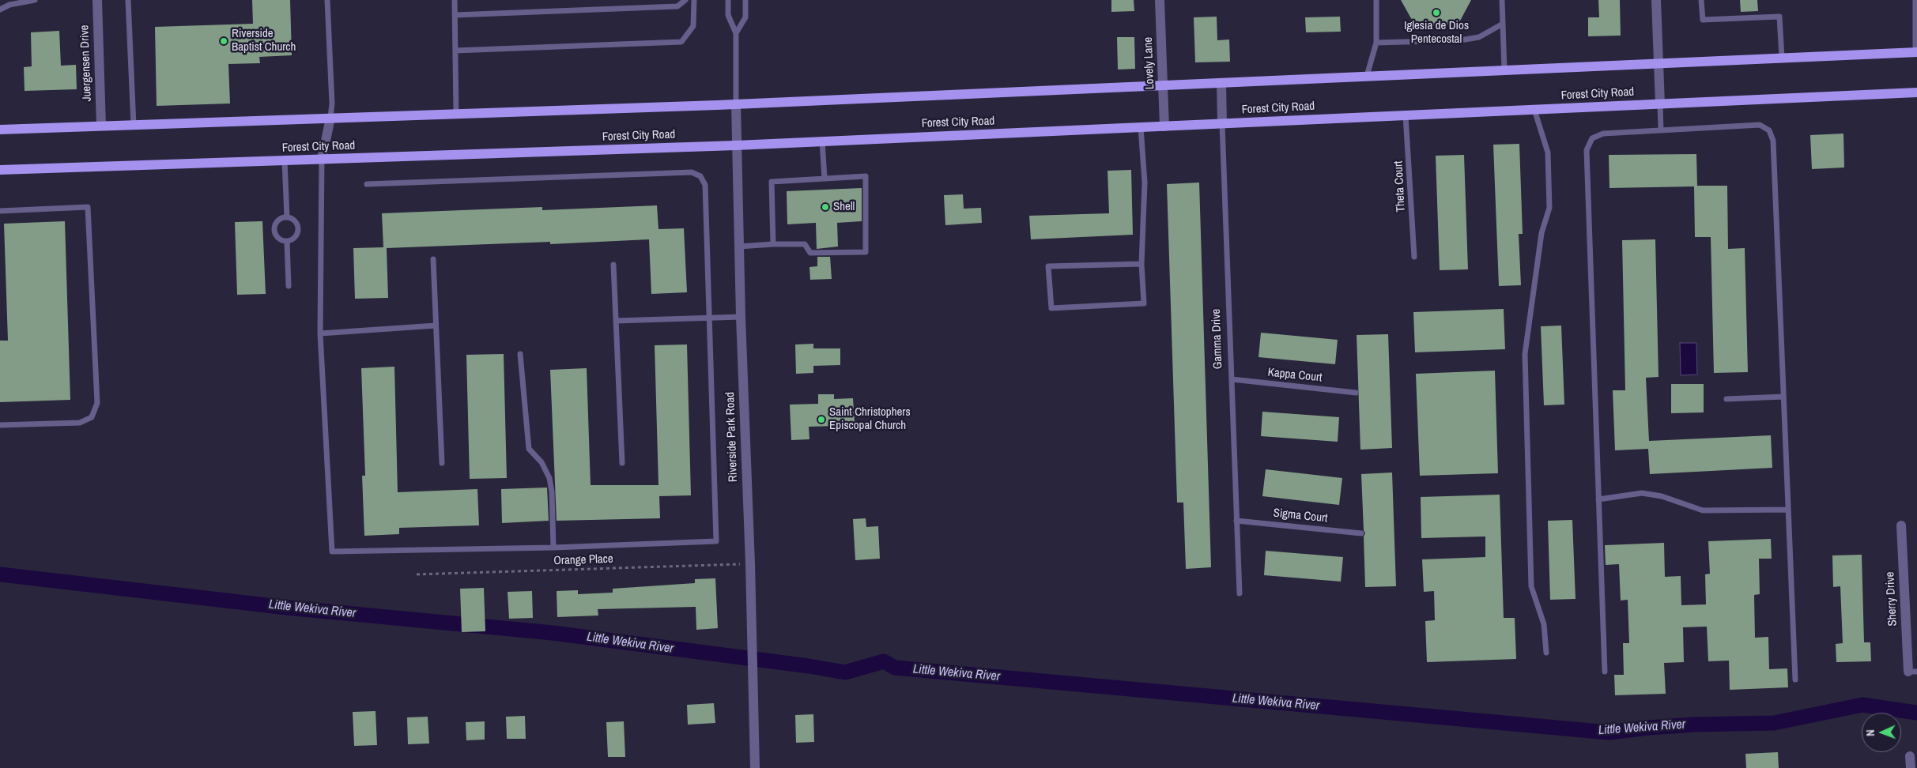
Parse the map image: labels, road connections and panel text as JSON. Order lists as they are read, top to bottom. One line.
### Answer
{"streets":{"main road":["Forest City Road"],"street":["Juergensen Drive","Lovely Lane","Gamma Drive","Riverside Park Road","Sherry Drive"],"lane":["Theta Court","Kappa Court","Sigma Court"],"path":["Orange Place"]},"crossings":[["Lovely Lane","Forest City Road"],["Forest City Road","Theta Court"],["Forest City Road","Gamma Drive"],["Forest City Road","Riverside Park Road"],["Gamma Drive","Kappa Court"],["Gamma Drive","Sigma Court"],["Riverside Park Road","Orange Place"]],"water":["Little Wekiva River"],"places":["Iglesia de Dios Pentecostal","Riverside Baptist Church","Shell","Saint Christophers Episcopal Church"],"north":"left"}
